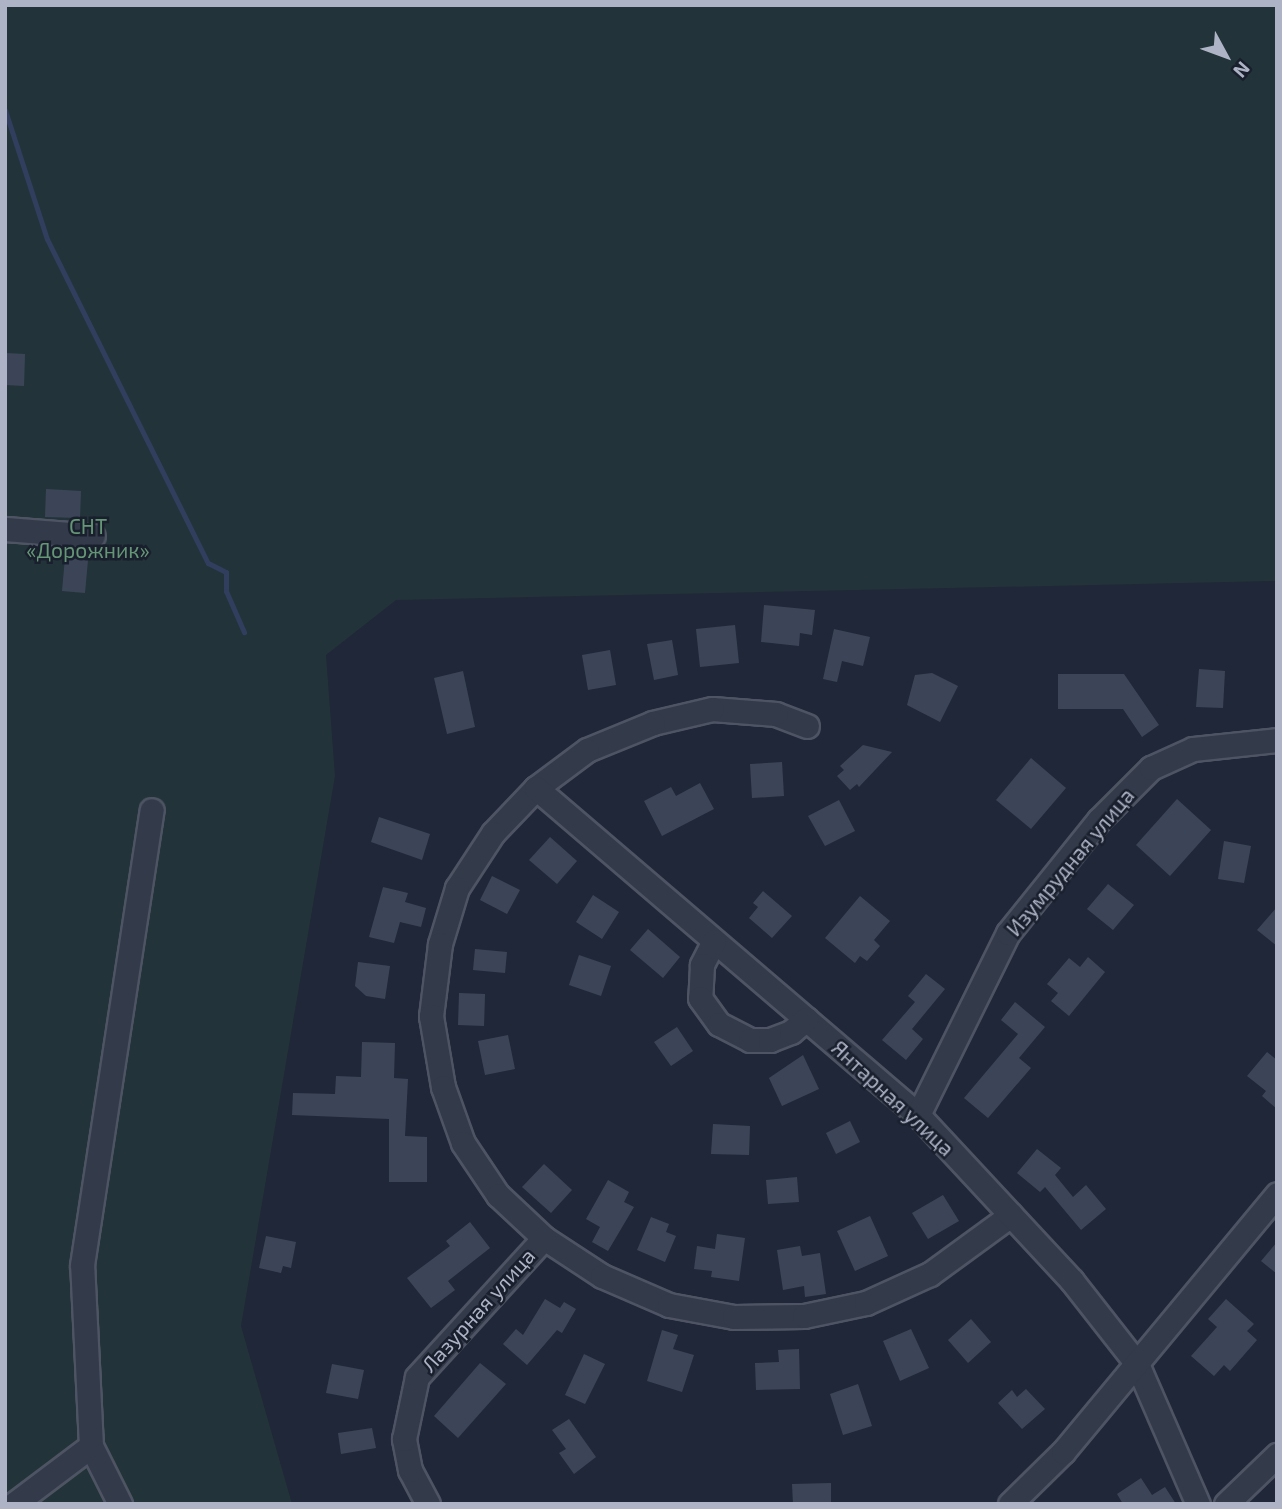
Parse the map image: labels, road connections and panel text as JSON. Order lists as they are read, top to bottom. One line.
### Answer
{"streets":{"street":["Изумрудная улица","Янтарная улица","Лазурная улица"]},"crossings":[["Изумрудная улица","Янтарная улица"]],"parks":["СНТ «Дорожник»"],"north":"bottom right"}
